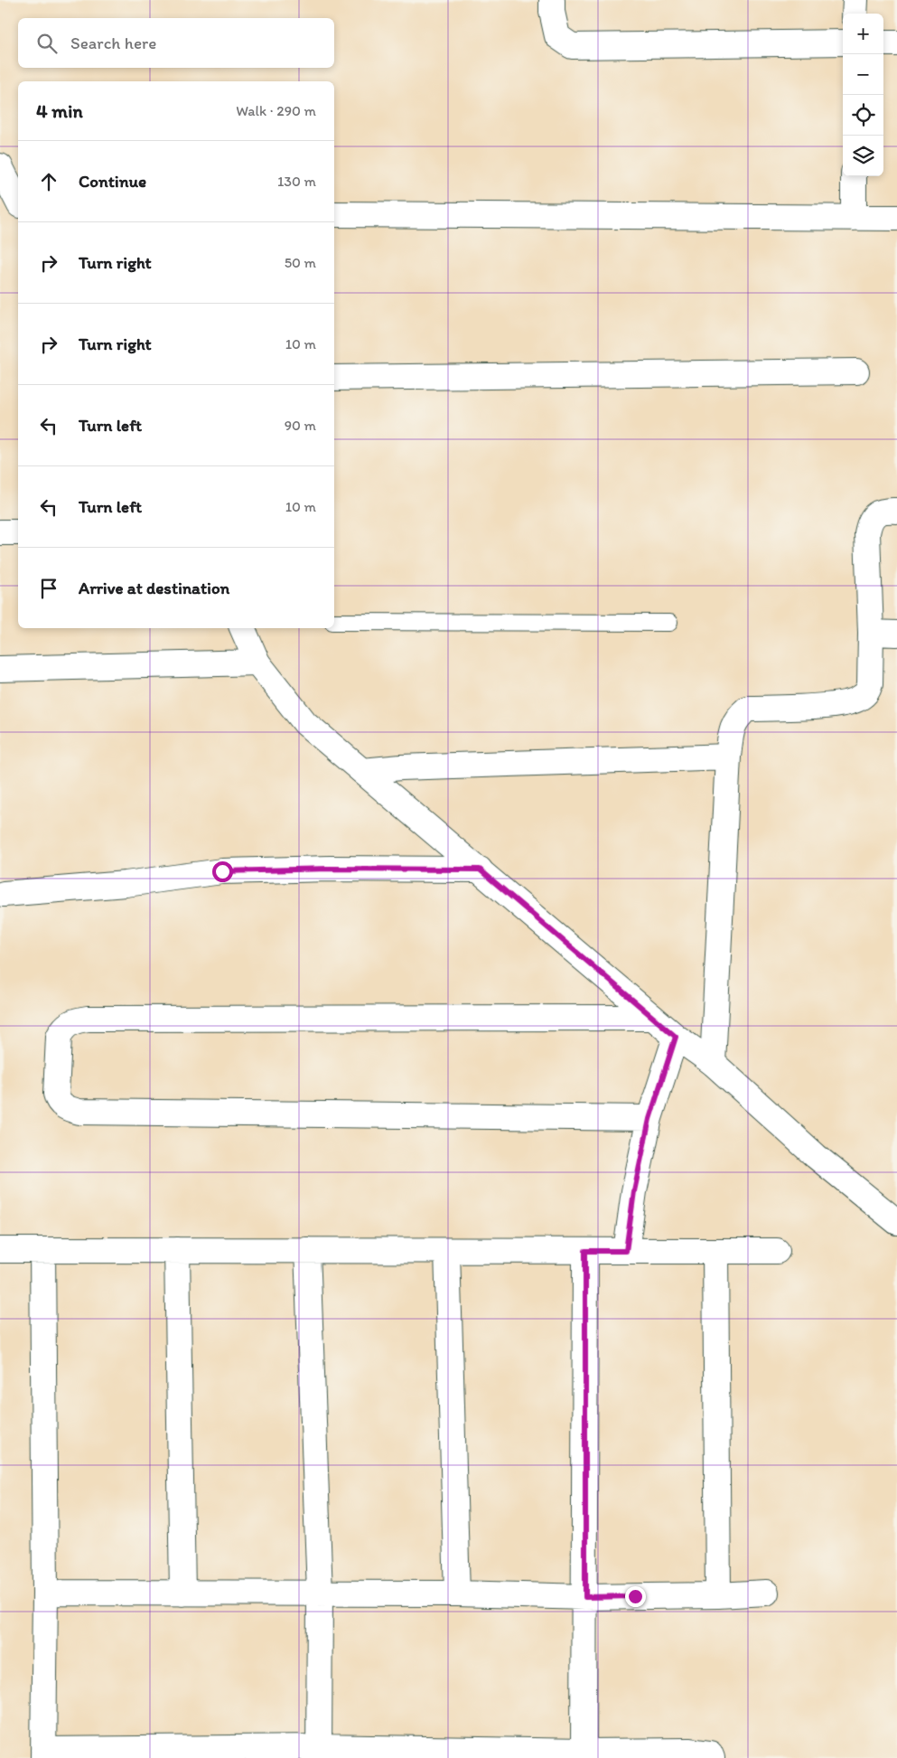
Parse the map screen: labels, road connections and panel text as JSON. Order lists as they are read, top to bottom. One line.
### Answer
{"page":{"map_buttons":["+","−"],"search":"Search here","heading":["4 min","Walk · 290 m"],"list":[["Continue","130 m"],["Turn right","50 m"],["Turn right","10 m"],["Turn left","90 m"],["Turn left","10 m"],"Arrive at destination"]}}
